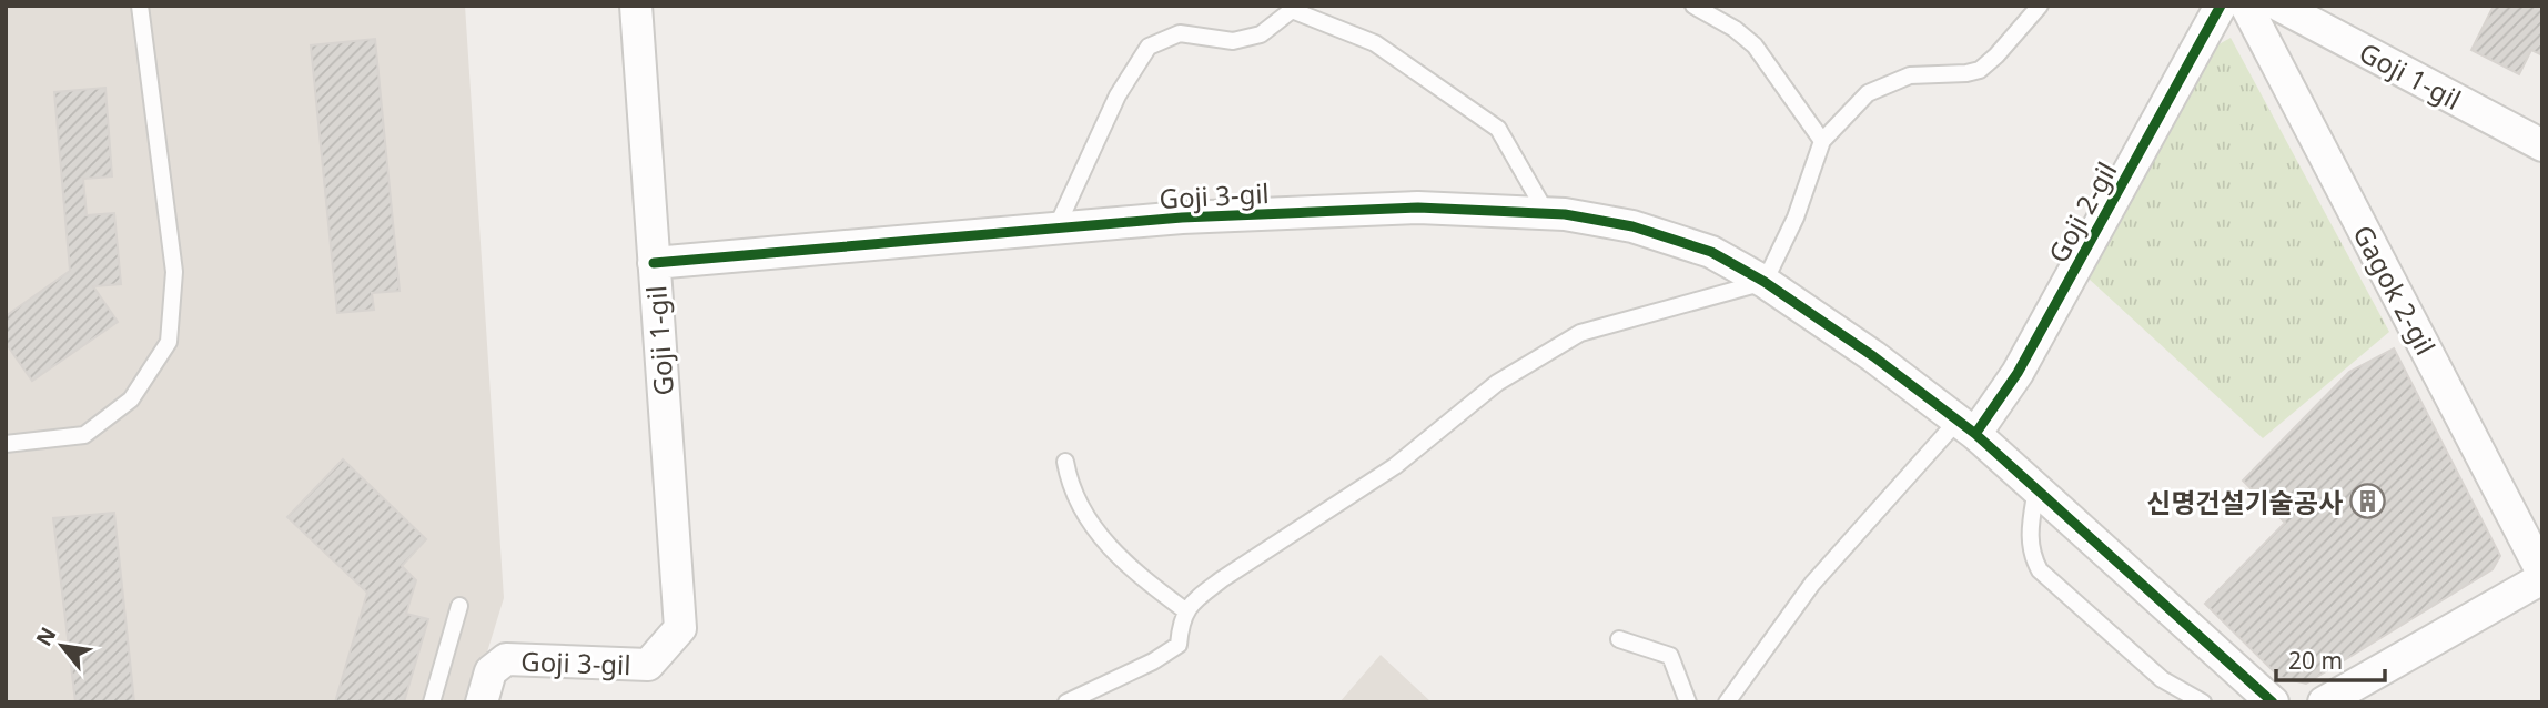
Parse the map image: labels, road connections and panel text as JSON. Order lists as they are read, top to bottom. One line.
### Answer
{"streets":{"street":["Goji 1-gil","Goji 3-gil","Goji 2-gil","Gagok 2-gil"]},"crossings":[["Goji 1-gil","Goji 3-gil"]],"places":{"building":["신명건설기술공사"]},"scale_bar":"20 m","north":"top left"}
